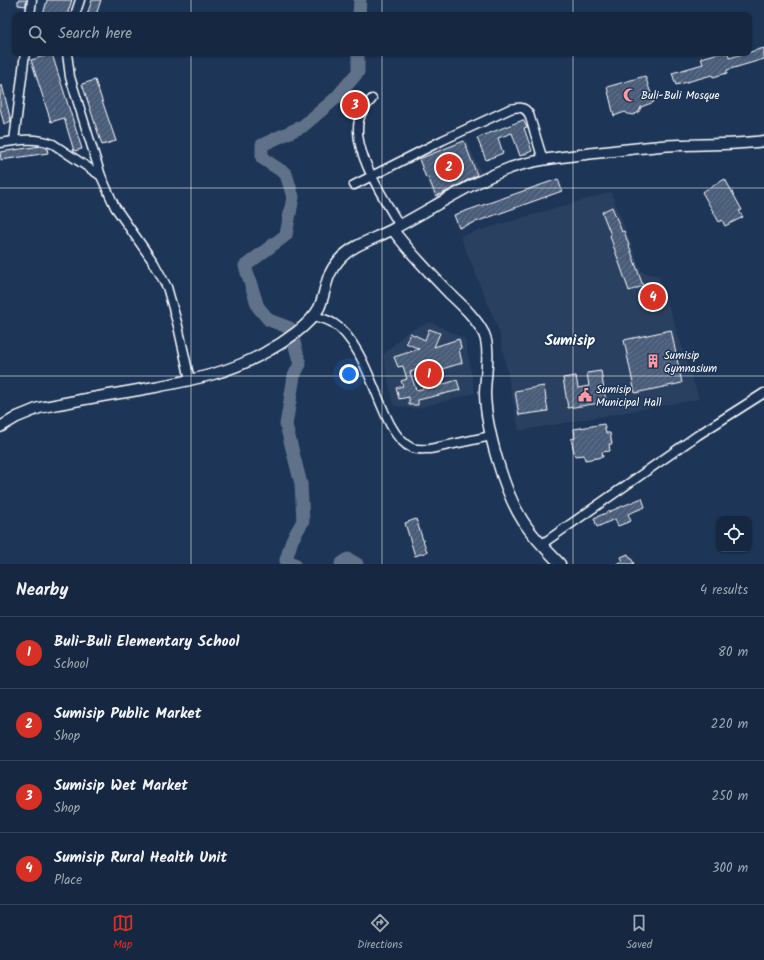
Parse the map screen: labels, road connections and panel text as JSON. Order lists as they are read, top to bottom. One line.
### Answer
{"districts":["Sumisip"],"places":{"mosque":["Buli-Buli Mosque"],"building":["Sumisip Gymnasium"],"public building":["Sumisip Municipal Hall"]},"page":{"search":"Search here","pins":["3","2","4","1"],"heading":["Nearby","4 results"],"list":[{"mark":"1","name":"Buli-Buli Elementary School","note":"School","value":"80 m"},{"mark":"2","name":"Sumisip Public Market","note":"Shop","value":"220 m"},{"mark":"3","name":"Sumisip Wet Market","note":"Shop","value":"250 m"},{"mark":"4","name":"Sumisip Rural Health Unit","note":"Place","value":"300 m"}],"nav":["Map","Directions","Saved"]}}
